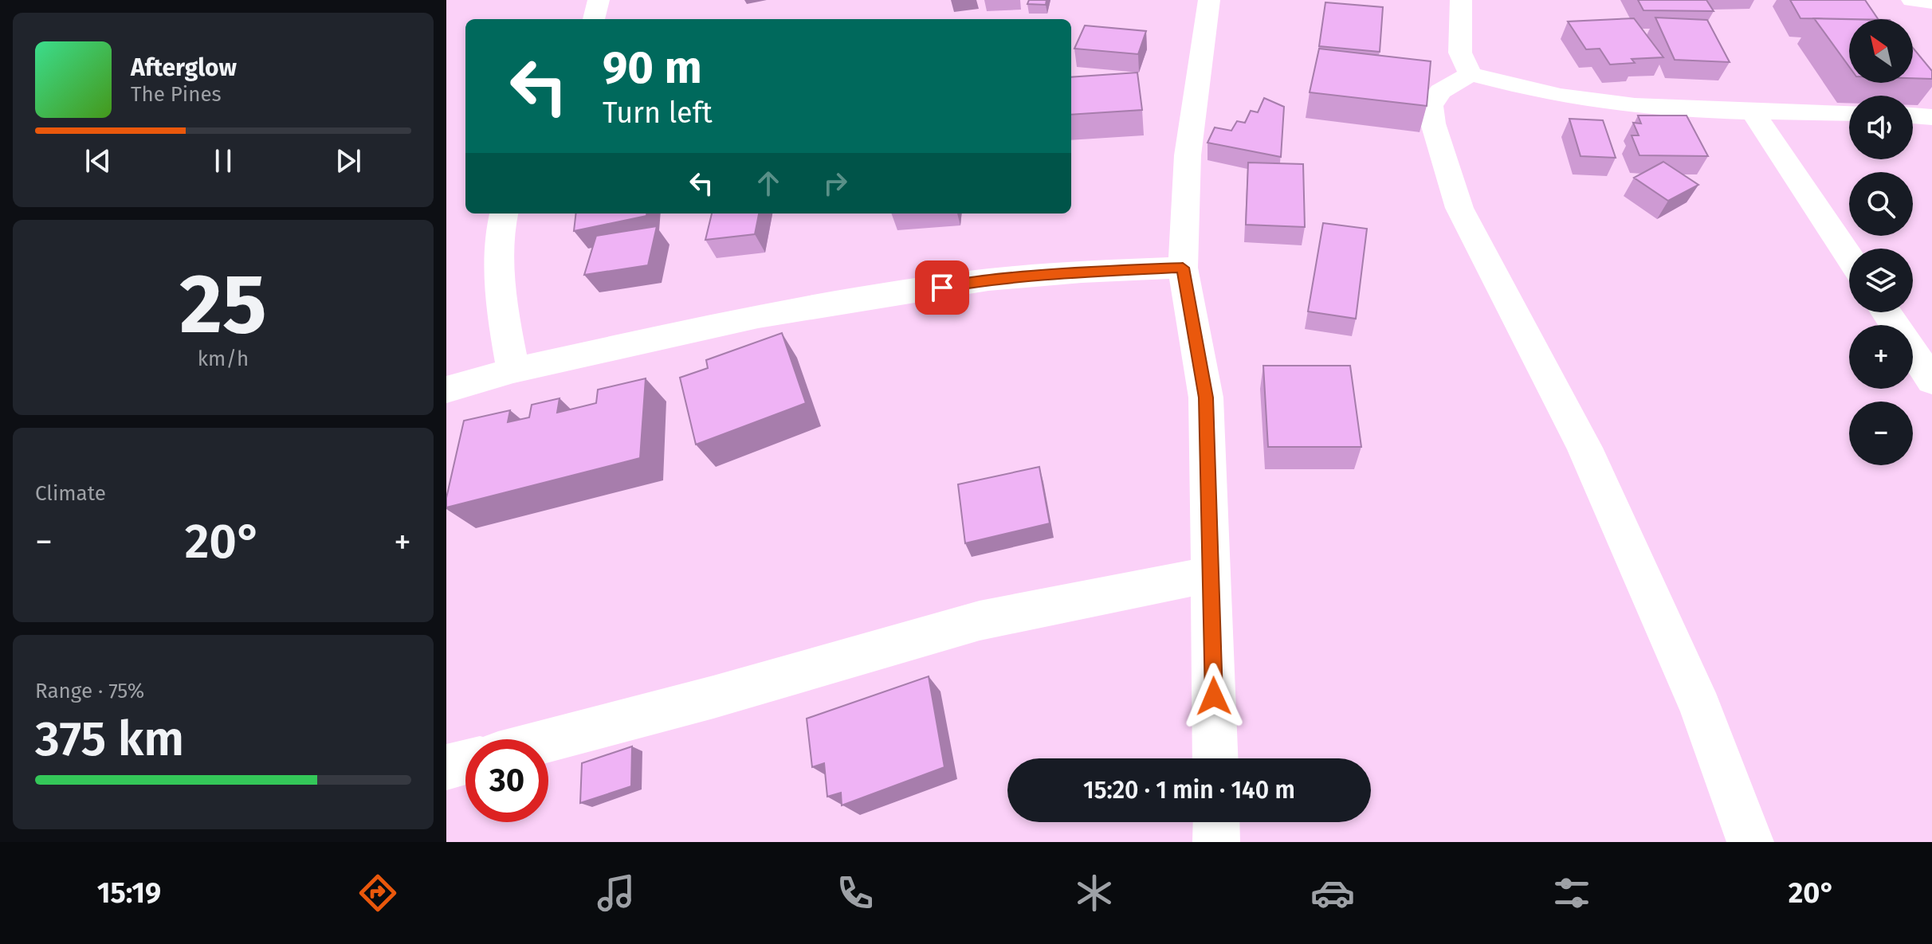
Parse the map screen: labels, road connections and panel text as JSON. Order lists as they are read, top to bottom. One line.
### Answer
{"north":"top left","page":{"map_buttons":["+","−"],"turn":["90 m","Turn left"],"song":["Afterglow","The Pines"],"tile":[["25","km/h"],"Climate",["Range · 75%","375 km"]],"heat":["−","20°","+"],"limit":"30","trip":"15:20 · 1 min · 140 m","tabs":["15:19","20°"]}}
